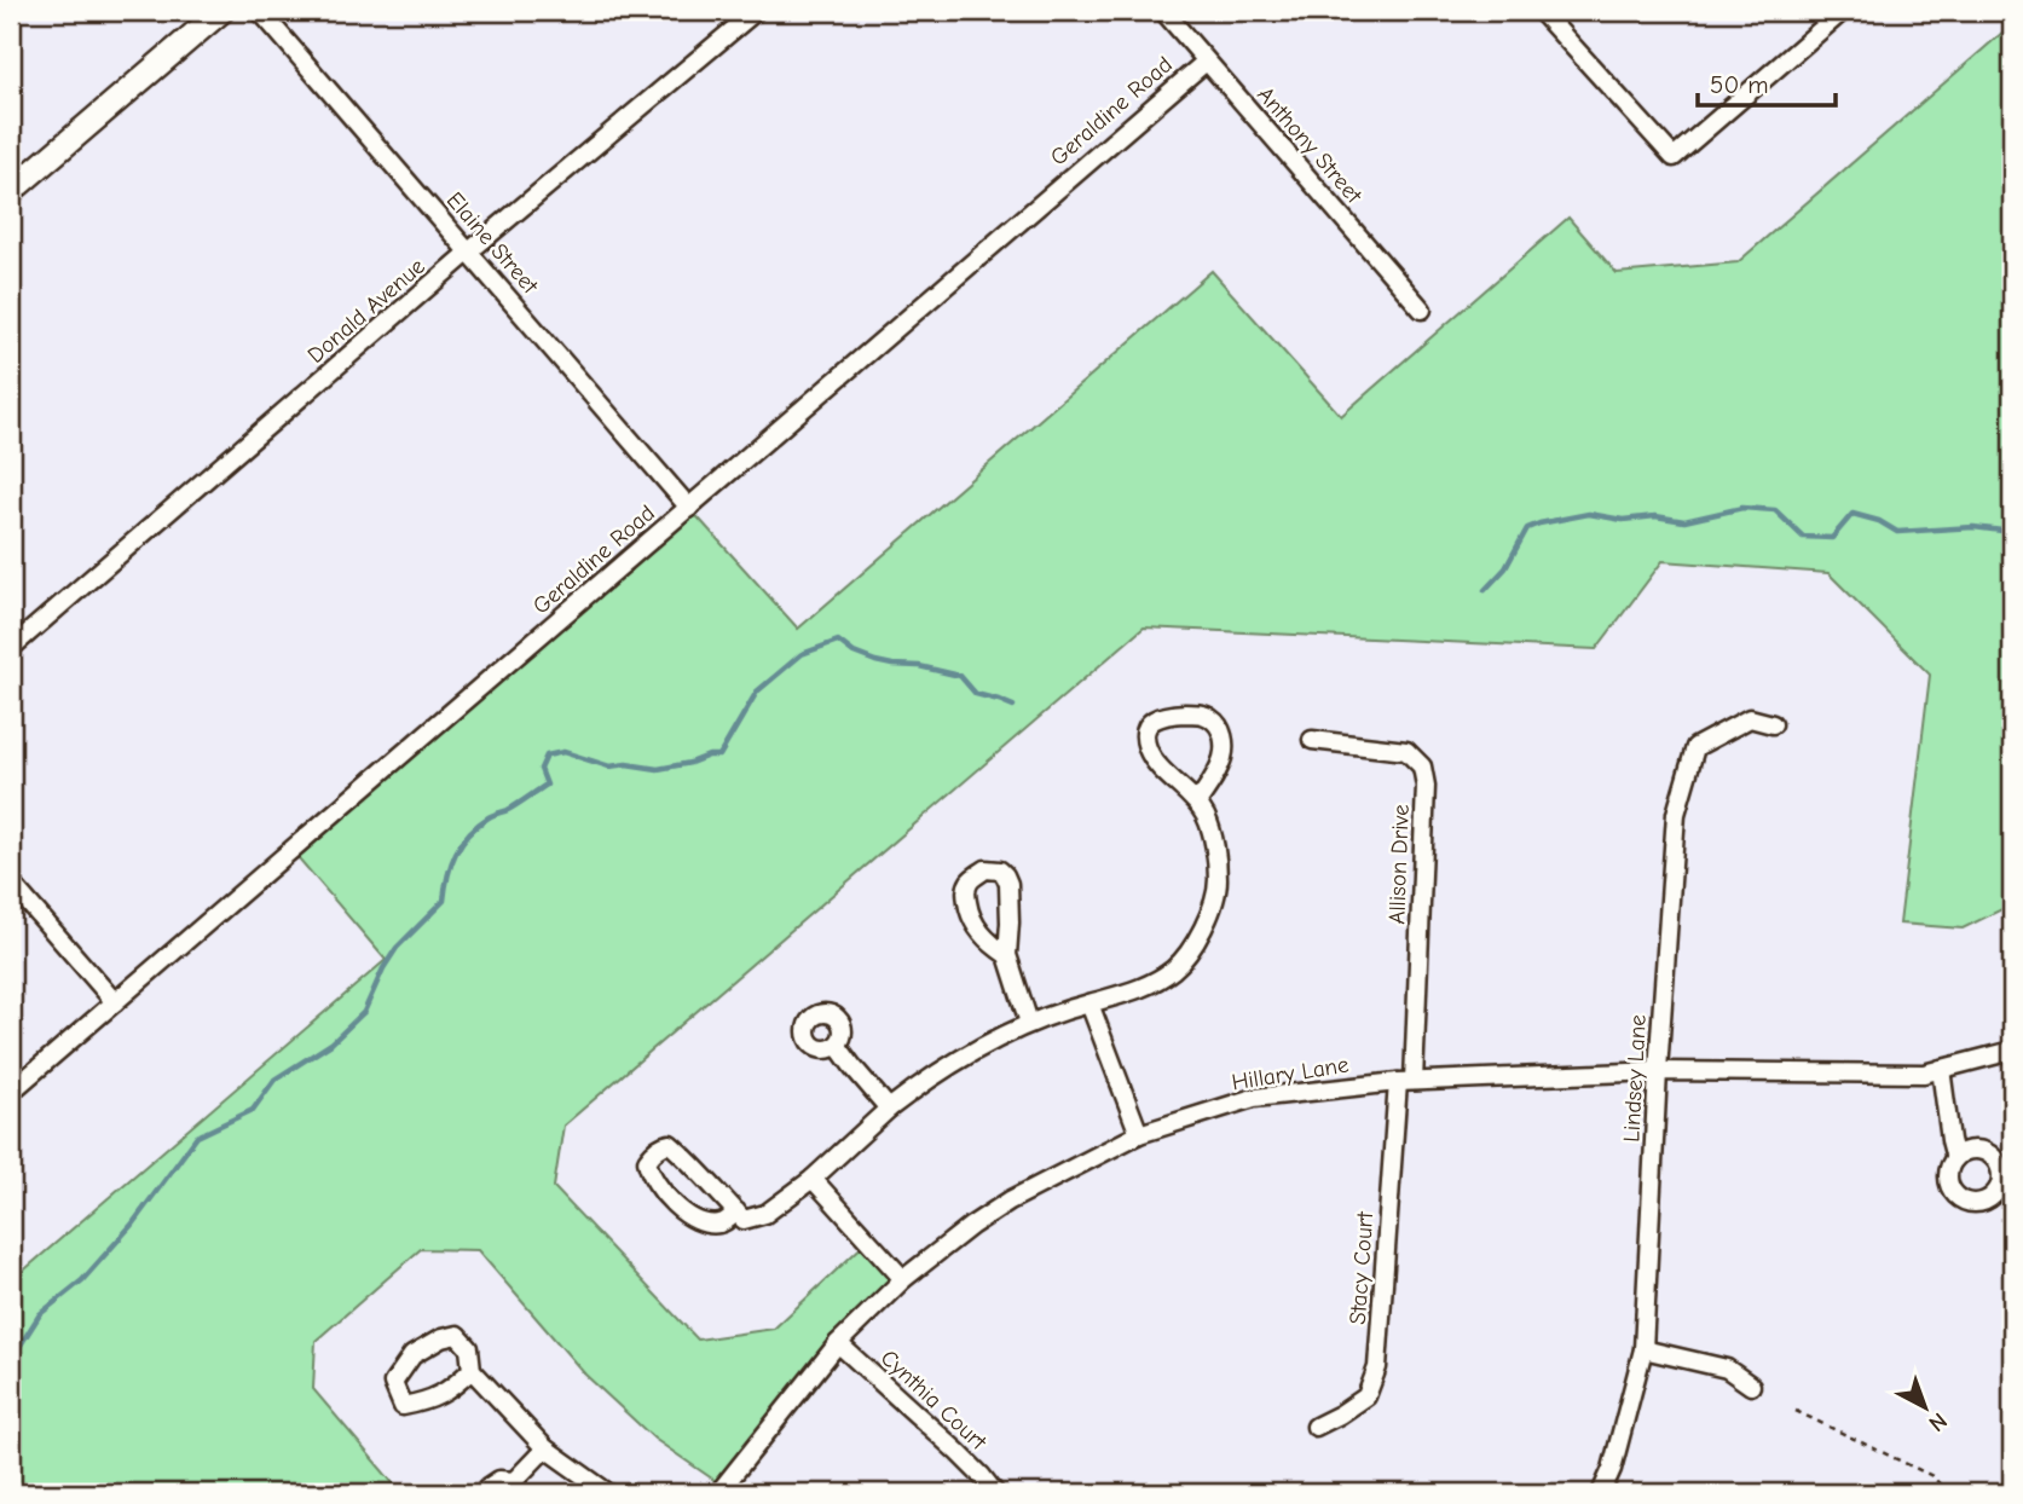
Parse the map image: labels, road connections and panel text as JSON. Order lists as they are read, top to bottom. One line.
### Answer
{"streets":{"street":["Geraldine Road","Anthony Street","Elaine Street","Donald Avenue","Allison Drive","Hillary Lane","Lindsey Lane","Stacy Court","Cynthia Court"]},"crossings":[["Geraldine Road","Anthony Street"],["Geraldine Road","Elaine Street"],["Elaine Street","Donald Avenue"],["Allison Drive","Hillary Lane"],["Allison Drive","Stacy Court"],["Hillary Lane","Lindsey Lane"],["Hillary Lane","Stacy Court"],["Hillary Lane","Cynthia Court"]],"scale_bar":"50 m","north":"bottom right"}
